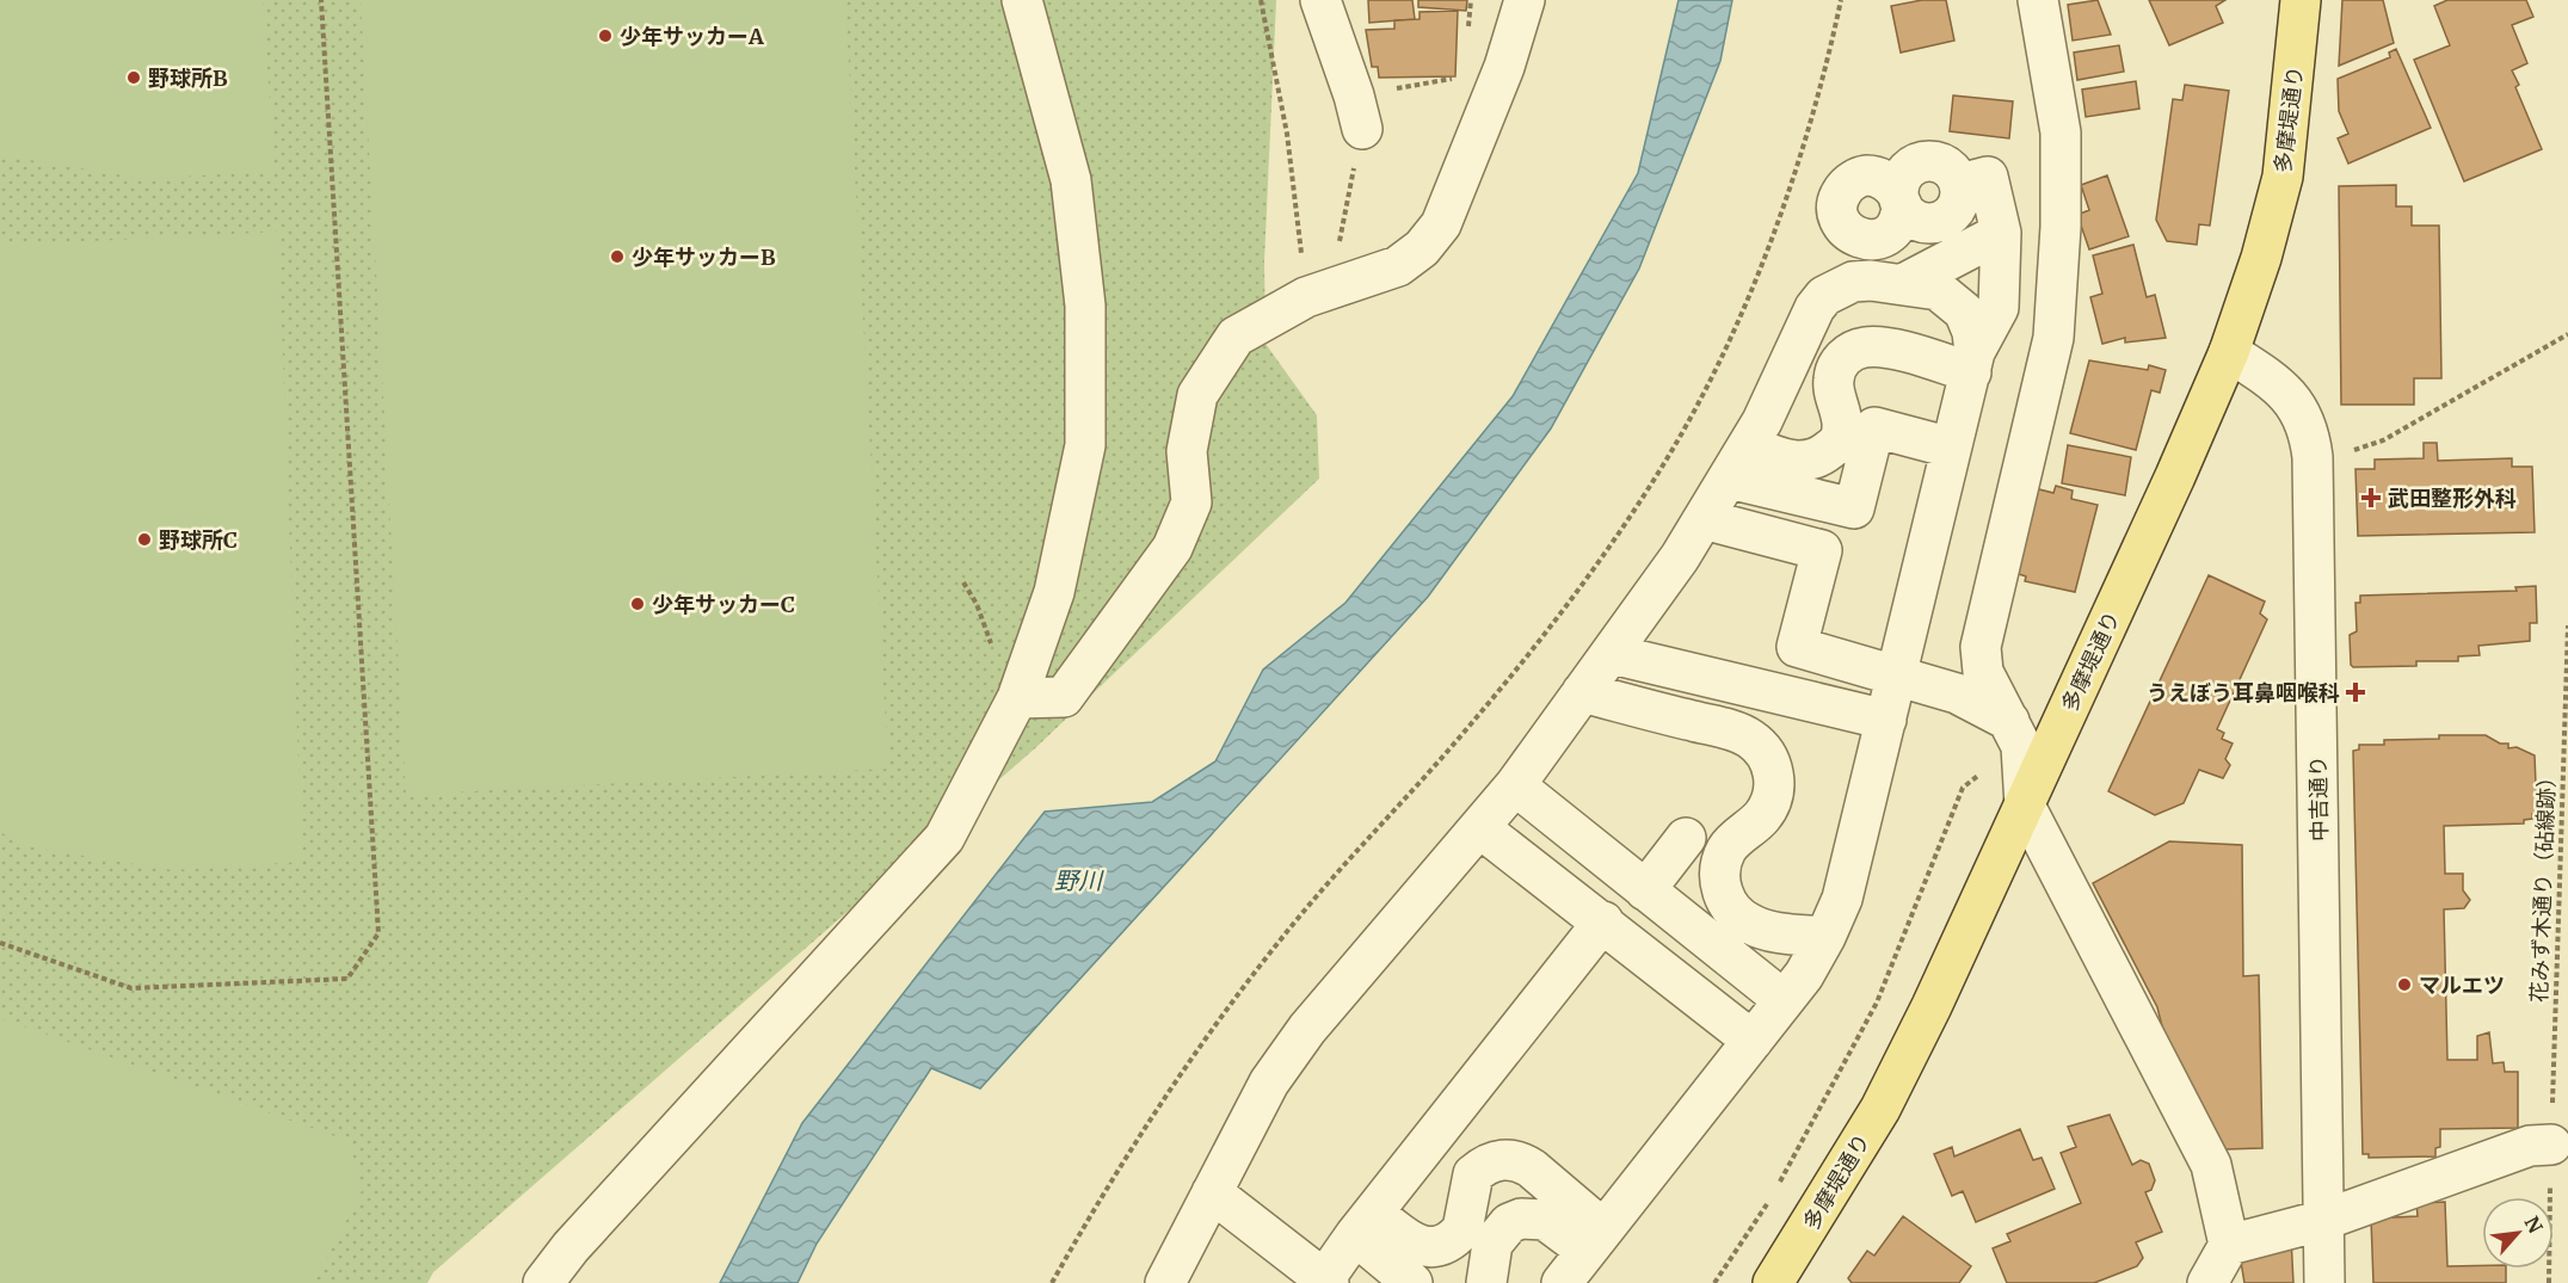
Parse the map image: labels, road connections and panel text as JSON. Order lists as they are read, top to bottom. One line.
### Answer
{"streets":{"main road":["多摩堤通り"],"street":["中吉通り"],"path":["花みず木通り（砧線跡）"]},"crossings":[["多摩堤通り","中吉通り"]],"water":["野川"],"places":{"other":["少年サッカーA","野球所B","少年サッカーB","野球所C","少年サッカーC","マルエツ"],"health":["武田整形外科","うえぼう耳鼻咽喉科"]},"north":"top right"}
